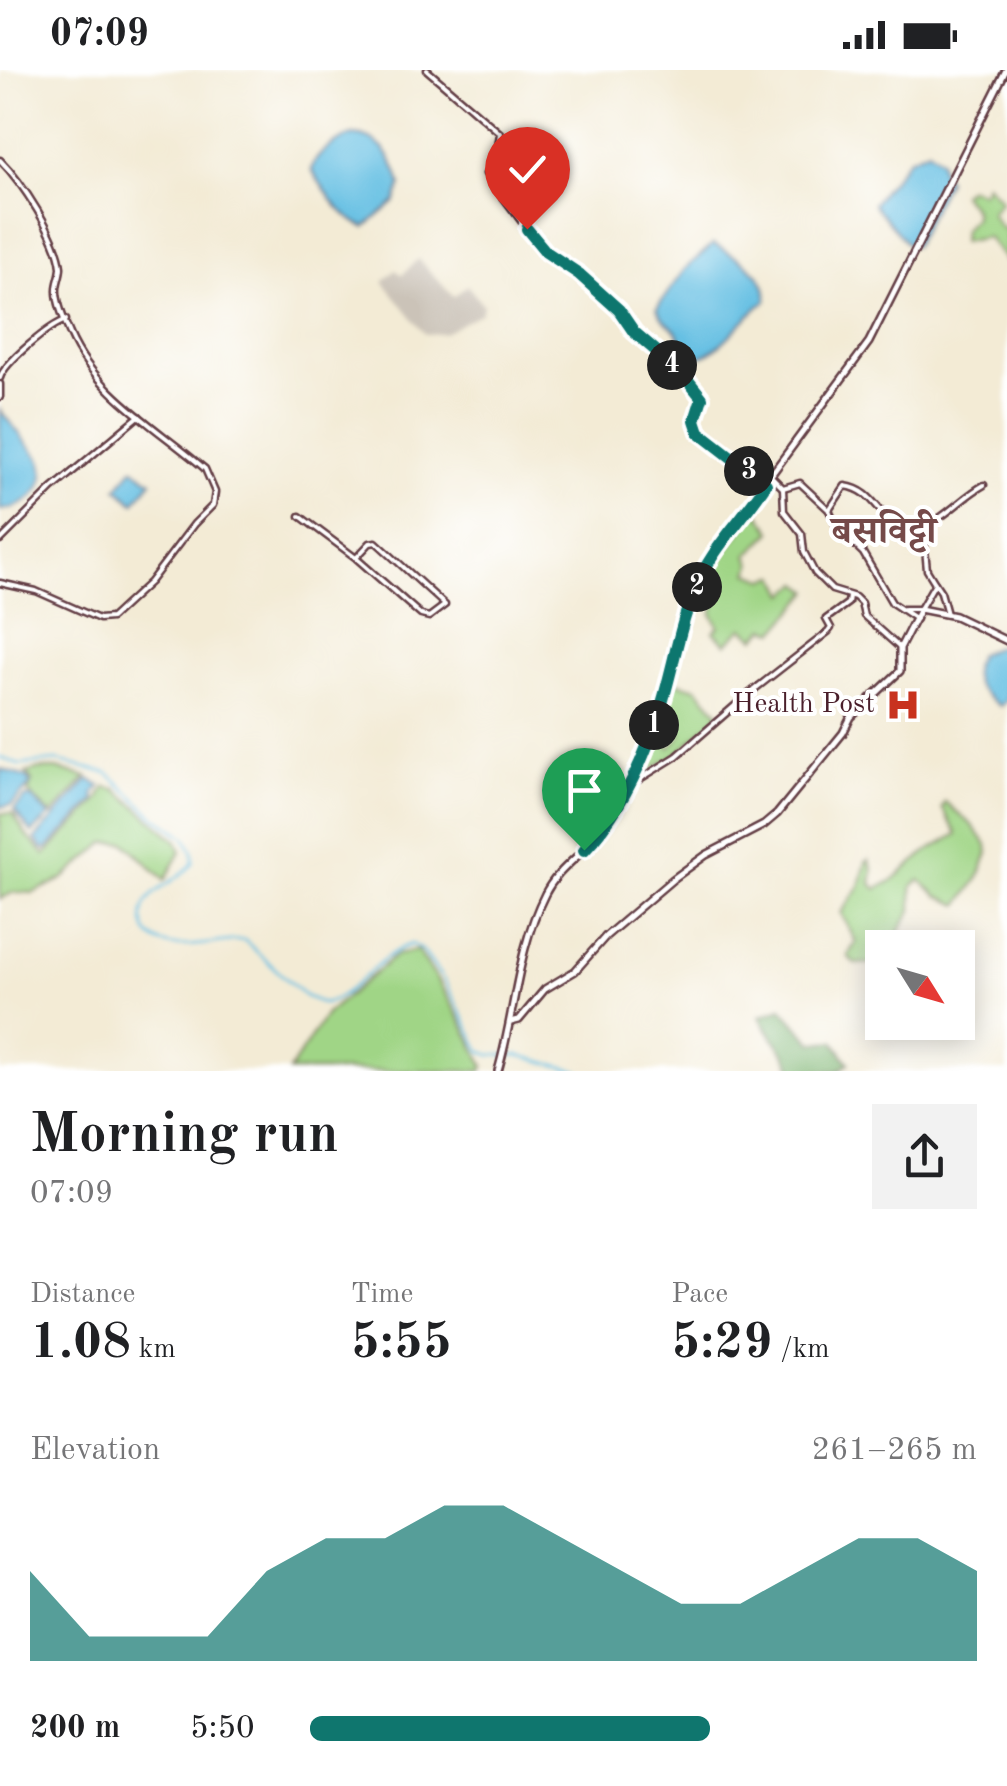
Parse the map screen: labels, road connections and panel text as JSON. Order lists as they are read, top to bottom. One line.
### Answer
{"districts":["बसविट्टी"],"places":{"hospital":["Health Post"]},"north":"bottom right","page":{"status":"07:09","pins":["4","3","2","1"],"heading":["Morning run","07:09"],"stats":[["Distance","1.08 km"],["Time","5:55"],["Pace","5:29 /km"]],"chart":["Elevation","261–265 m"],"list":[{"name":"200 m","note":"5:50"}]}}
